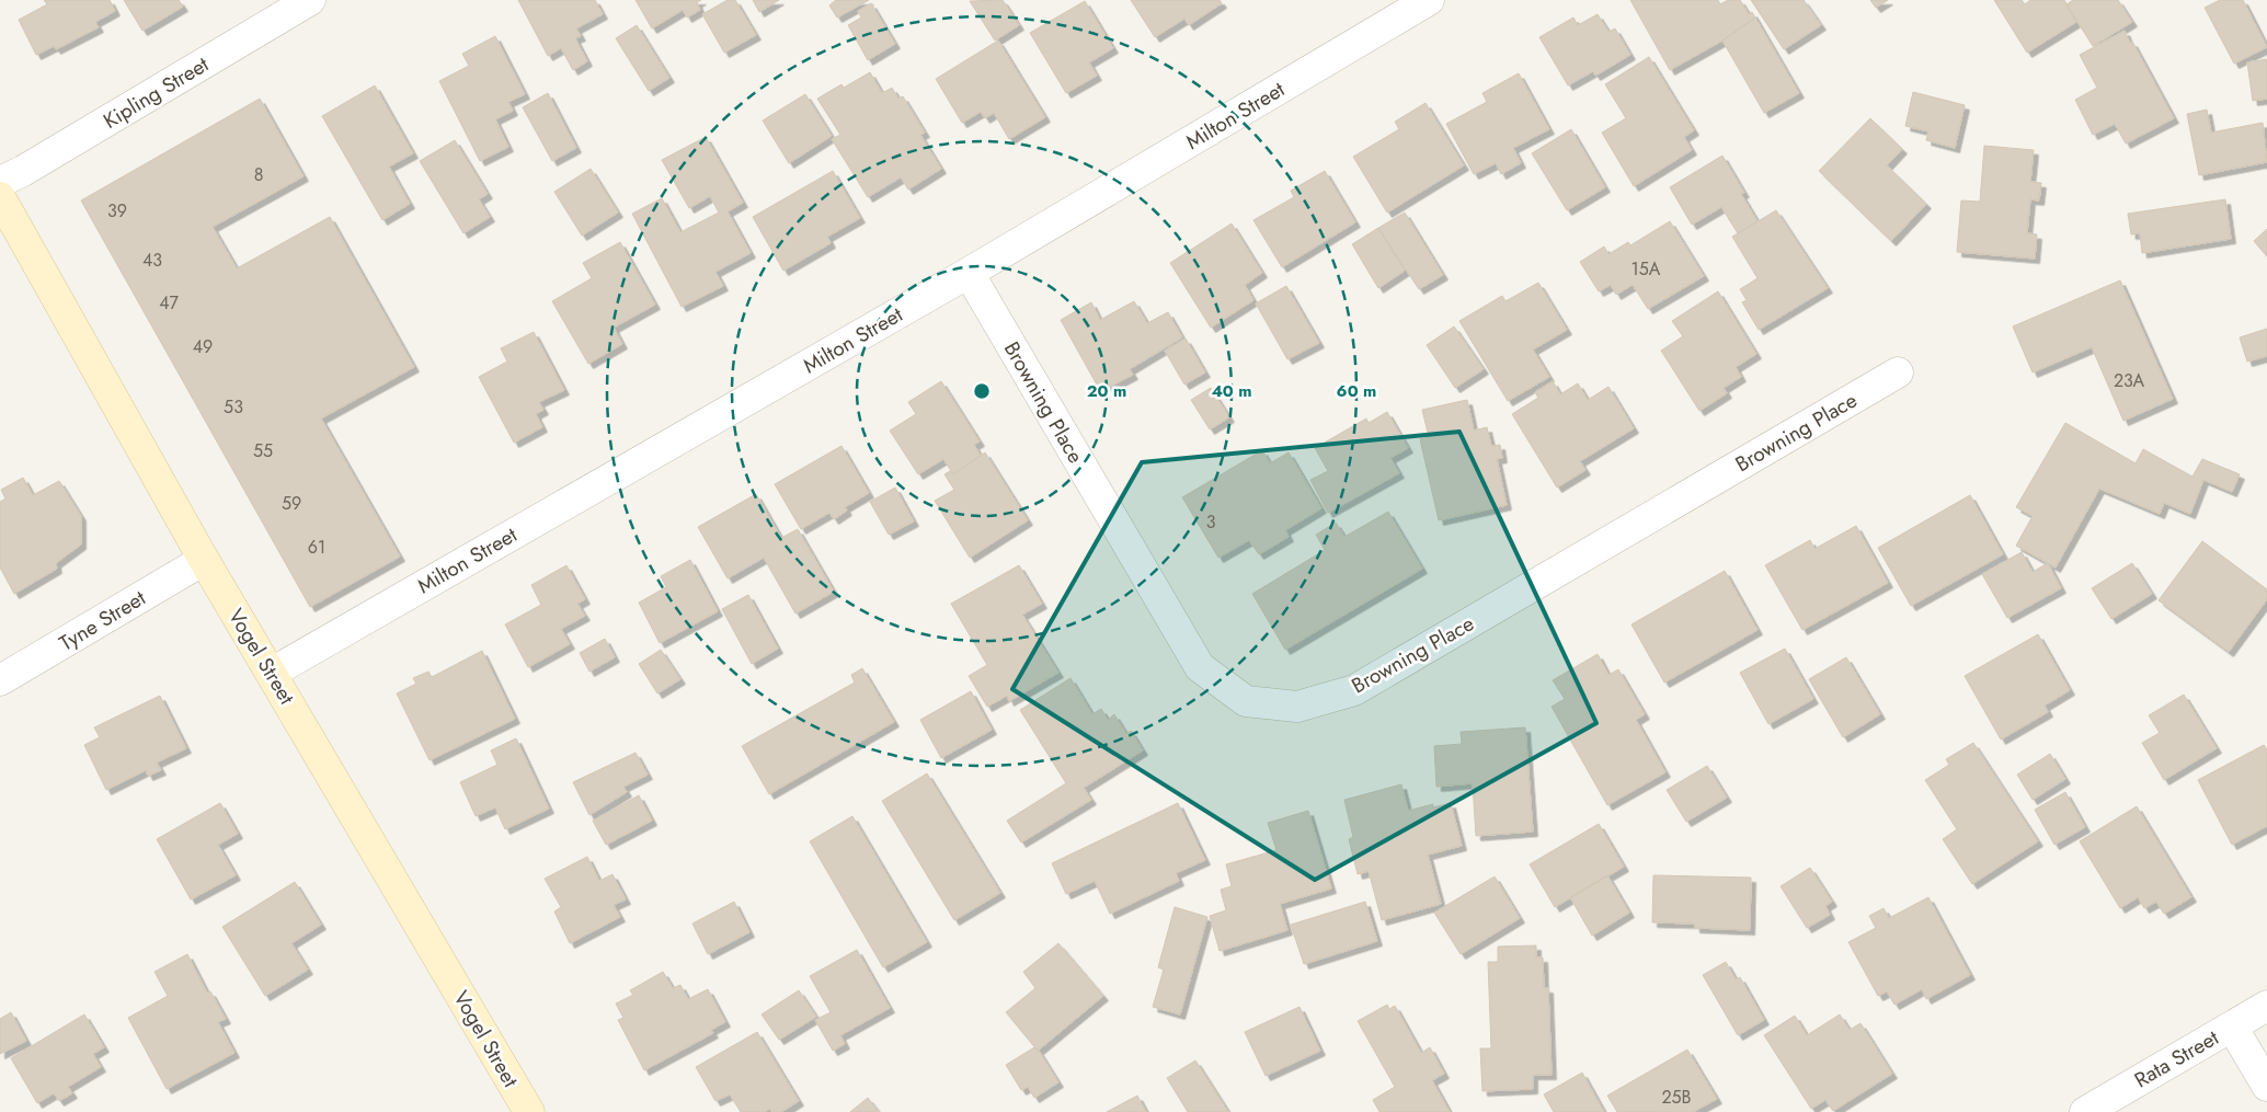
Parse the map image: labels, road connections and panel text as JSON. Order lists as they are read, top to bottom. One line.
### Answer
{"streets":{"main road":["Vogel Street"],"street":["Kipling Street","Milton Street","Browning Place","Tyne Street","Rata Street"]},"crossings":[["Milton Street","Browning Place"],["Milton Street","Vogel Street"],["Tyne Street","Vogel Street"]],"house_numbers":["8","39","43","15A","47","49","23A","53","55","59","3","61","25B"],"rings":["20 m","40 m","60 m"]}
